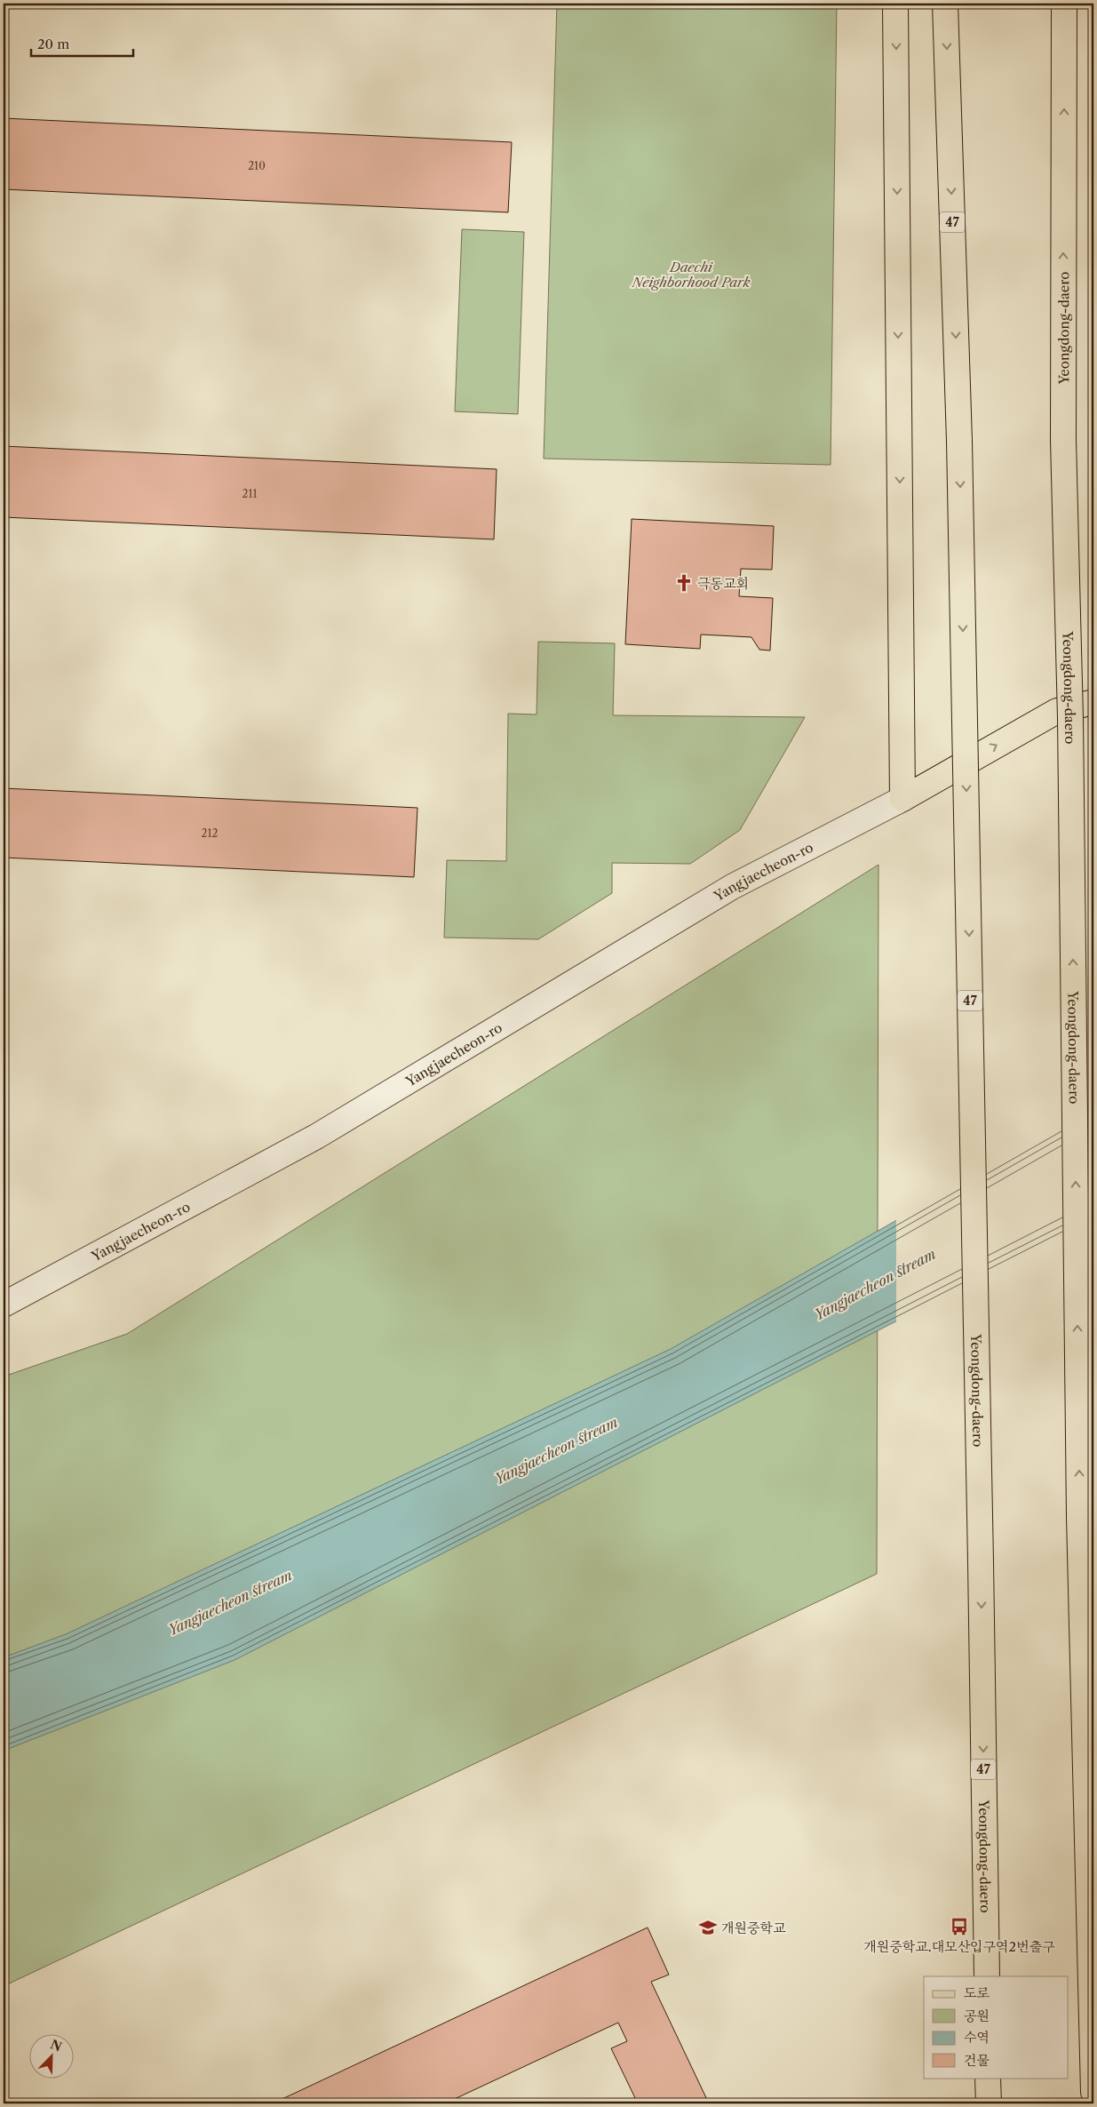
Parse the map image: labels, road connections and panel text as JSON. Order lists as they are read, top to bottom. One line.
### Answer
{"streets":{"main road":["47","Yeongdong-daero"],"street":["Yangjaecheon-ro"]},"water":["Yangjaecheon stream"],"parks":["Daechi Neighborhood Park"],"places":{"church":["극동교회"],"bus stop":["개원중학교.대모산입구역2번출구"],"school or university":["개원중학교"]},"house_numbers":["210","211","212"],"legend":["도로","공원","수역","건물"],"scale_bar":"20 m","north":"top right"}
